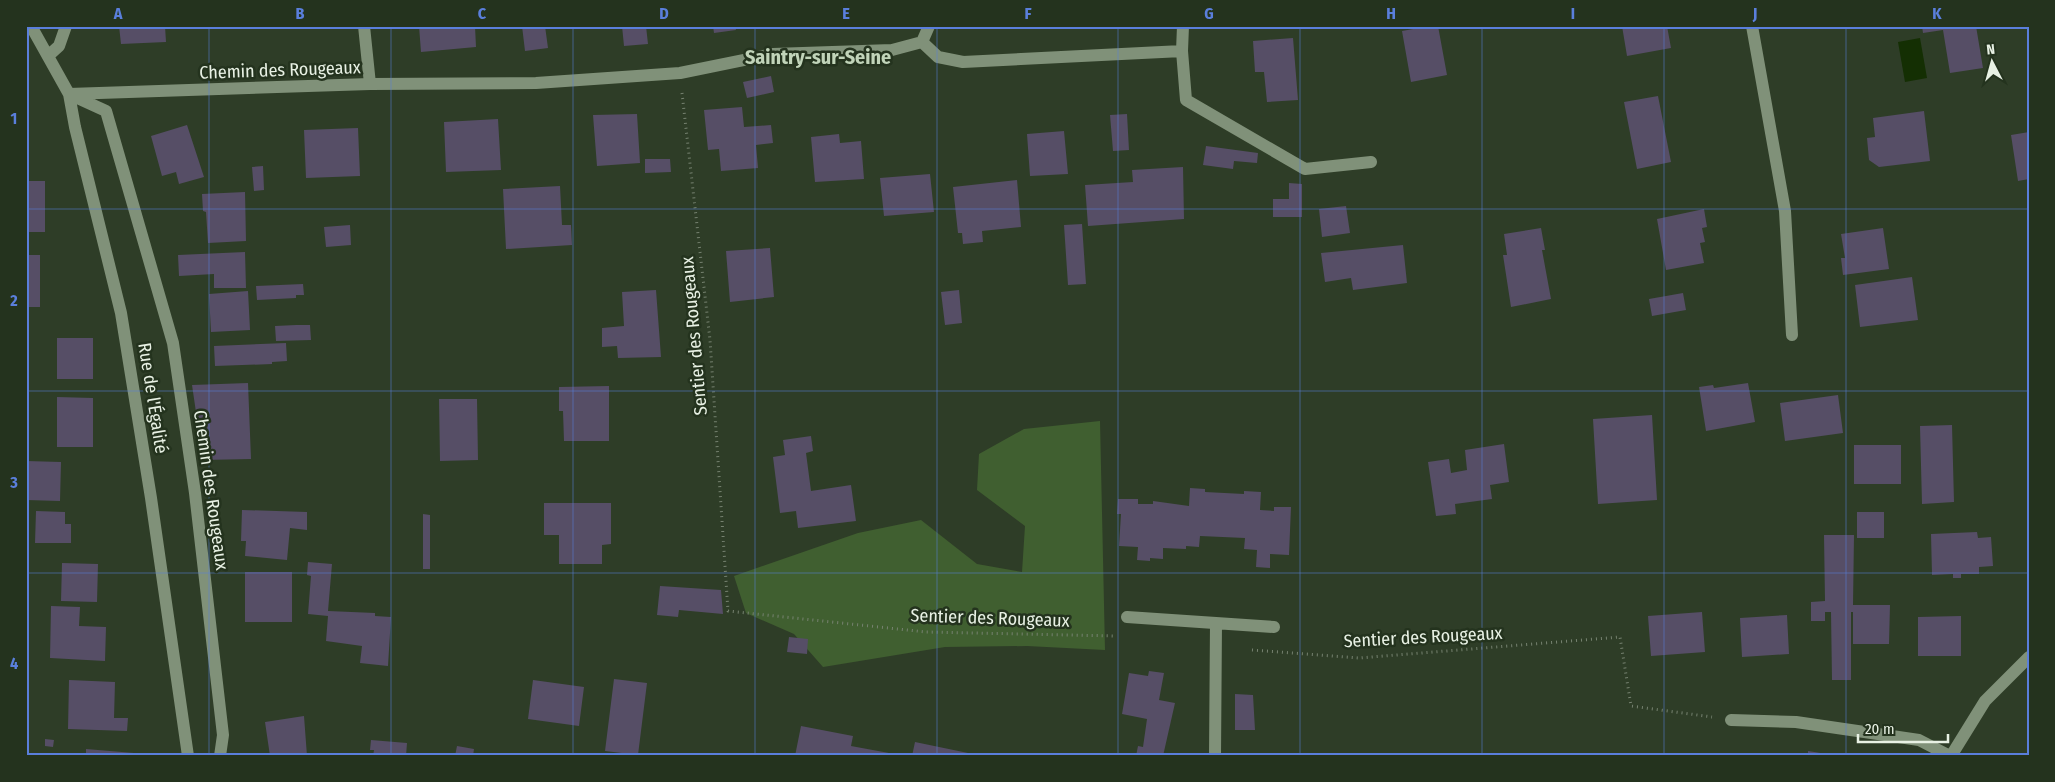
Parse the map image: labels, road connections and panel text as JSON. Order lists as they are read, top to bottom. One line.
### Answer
{"streets":{"street":["Chemin des Rougeaux","Rue de l'Égalité"],"path":["Sentier des Rougeaux"]},"crossings":[["Chemin des Rougeaux","Sentier des Rougeaux"],["Chemin des Rougeaux","Rue de l'Égalité"]],"districts":["Saintry-sur-Seine"],"scale_bar":"20 m","north":"top","grid":{"columns":["A","B","C","D","E","F","G","H","I","J","K"],"rows":["1","2","3","4"]}}
